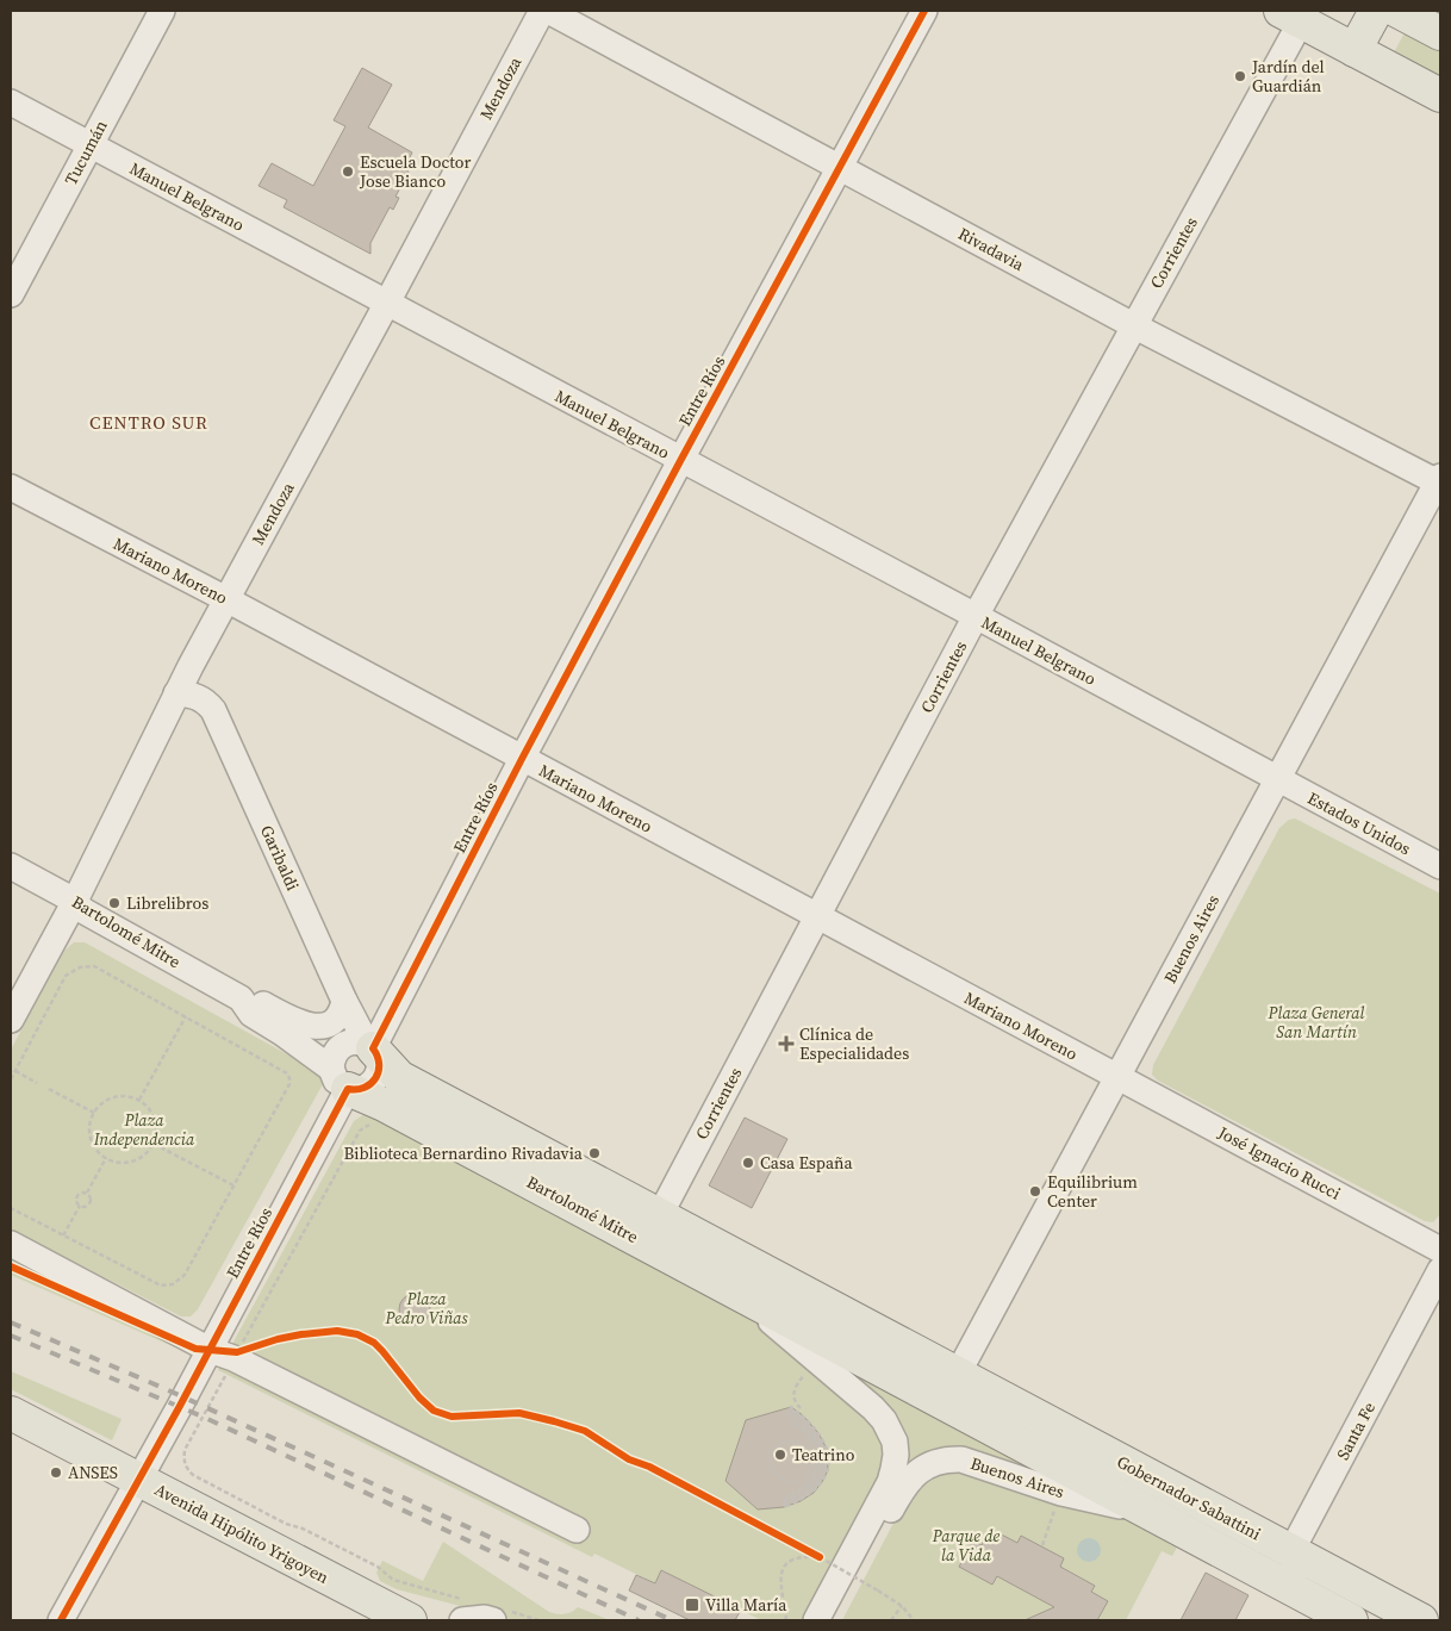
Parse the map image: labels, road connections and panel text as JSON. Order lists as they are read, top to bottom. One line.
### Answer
{"streets":{"main road":["Bartolomé Mitre","Gobernador Sabattini","Avenida Hipólito Yrigoyen"],"street":["Mendoza","Tucumán","Manuel Belgrano","Rivadavia","Corrientes","Entre Ríos","Mariano Moreno","Estados Unidos","Garibaldi","Buenos Aires","José Ignacio Rucci","Santa Fe"]},"crossings":[["Mendoza","Manuel Belgrano"],["Mendoza","Mariano Moreno"],["Mendoza","Garibaldi"],["Mendoza","Bartolomé Mitre"],["Tucumán","Manuel Belgrano"],["Manuel Belgrano","Corrientes"],["Manuel Belgrano","Entre Ríos"],["Manuel Belgrano","Estados Unidos"],["Manuel Belgrano","Buenos Aires"],["Rivadavia","Corrientes"],["Rivadavia","Entre Ríos"],["Rivadavia","Buenos Aires"],["Corrientes","Mariano Moreno"],["Corrientes","Bartolomé Mitre"],["Entre Ríos","Mariano Moreno"],["Entre Ríos","Garibaldi"],["Entre Ríos","Bartolomé Mitre"],["Entre Ríos","Avenida Hipólito Yrigoyen"],["Mariano Moreno","Buenos Aires"],["Mariano Moreno","José Ignacio Rucci"],["Estados Unidos","Buenos Aires"],["Garibaldi","Bartolomé Mitre"],["Bartolomé Mitre","Buenos Aires"],["Bartolomé Mitre","Gobernador Sabattini"],["Buenos Aires","José Ignacio Rucci"],["Buenos Aires","Gobernador Sabattini"],["Santa Fe","Gobernador Sabattini"]],"districts":["CENTRO SUR"],"parks":["Plaza General San Martín","Plaza Independencia","Plaza Pedro Viñas","Parque de la Vida"],"places":{"other":["Jardín del Guardián","Escuela Doctor Jose Bianco","Librelibros","Biblioteca Bernardino Rivadavia","Casa España","Equilibrium Center","Teatrino","ANSES"],"health":["Clínica de Especialidades"],"transit":["Villa María"]}}
